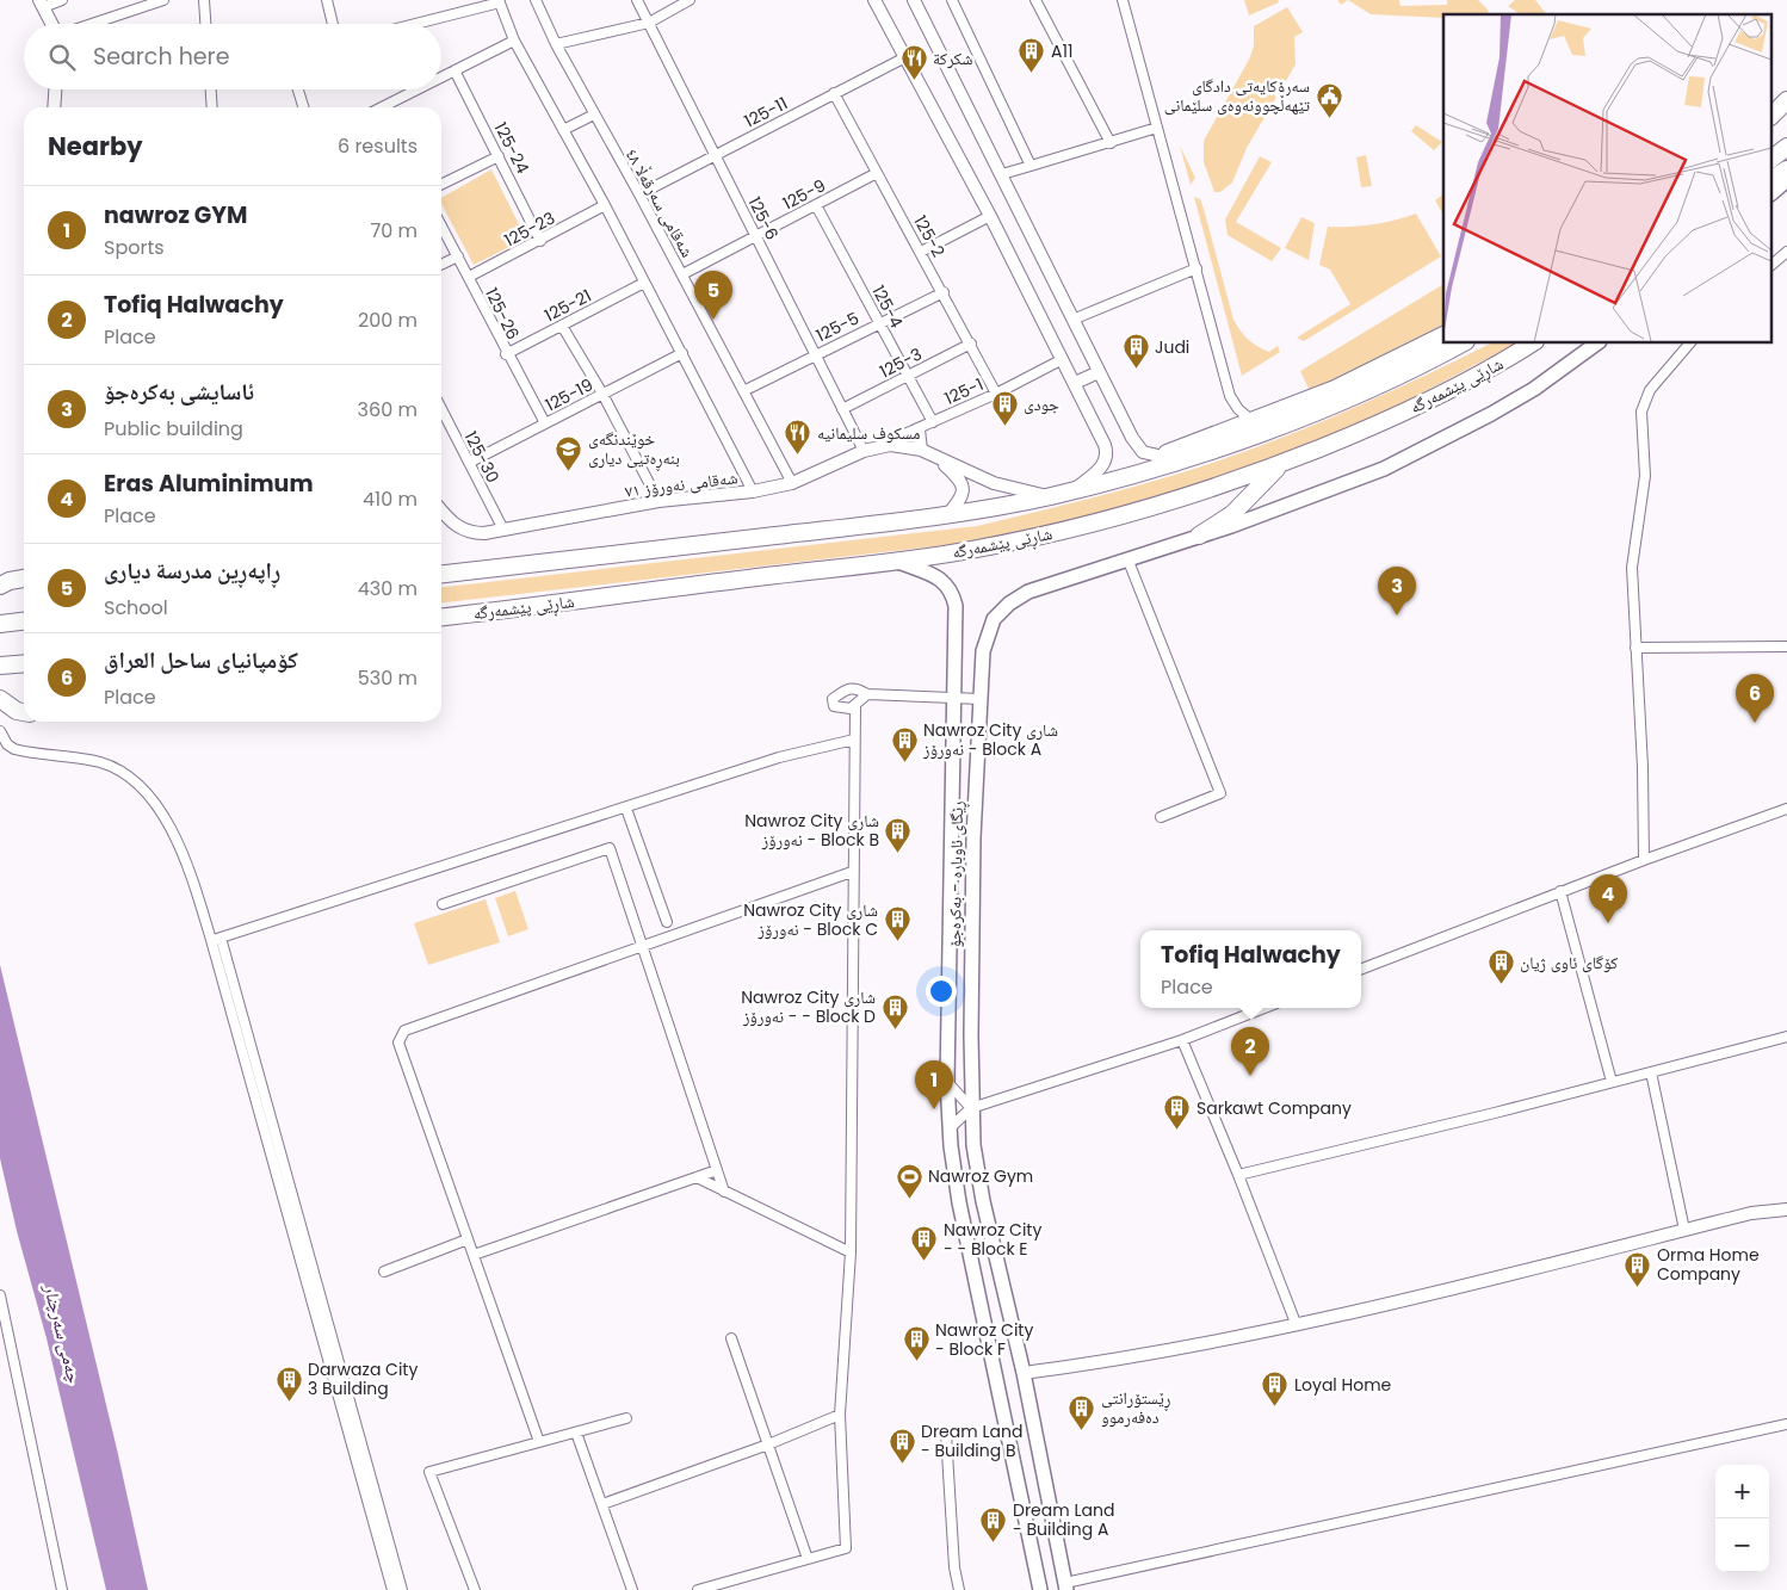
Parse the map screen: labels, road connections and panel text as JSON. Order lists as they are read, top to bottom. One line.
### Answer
{"streets":{"highway":["شاڕێی پێشمەرگە"],"main road":["ڕێگای ئاوبارە - بەکرەجۆ"],"street":["125-11","125-24","125-9","شەقامی سەرقەڵا ٤٨","125-6","125-23","125-2","125-21","125-4","125-26","125-5","125-3","125-1","125-19","125-30","شەقامی نەورۆز ٧١"]},"crossings":[["125-11","شەقامی سەرقەڵا ٤٨"],["125-11","125-6"],["125-11","125-2"],["125-24","125-23"],["125-9","شەقامی سەرقەڵا ٤٨"],["125-9","125-6"],["125-9","125-2"],["125-9","125-4"],["شەقامی سەرقەڵا ٤٨","125-5"],["شەقامی سەرقەڵا ٤٨","شەقامی نەورۆز ٧١"],["125-6","125-5"],["125-6","125-3"],["125-6","125-1"],["125-6","شەقامی نەورۆز ٧١"],["125-23","125-26"],["125-2","125-5"],["125-2","125-3"],["125-2","125-1"],["125-21","125-26"],["125-4","125-5"],["125-4","125-3"],["125-4","125-1"],["125-26","125-19"],["125-1","شەقامی نەورۆز ٧١"],["125-19","125-30"],["125-30","شەقامی نەورۆز ٧١"]],"water":["چەمی سەرچنار"],"places":{"building":["A11","Judi","جودی","Nawroz City شاری نەورۆز - Block A","Nawroz City شاری نەورۆز - Block B","Nawroz City شاری نەورۆز - Block C","کۆگای ئاوی ژیان","Nawroz City شاری نەورۆز - - Block D","Sarkawt Company","Nawroz City - - Block E","Orma Home Company","Nawroz City - Block F","Darwaza City 3 Building","Loyal Home","ڕێستۆرانتی دەفەرموو","Dream Land - Building B","Dream Land - Building A"],"restaurant":["شكركة","مسكوف سليمانيه"],"public building":["سەرۆکایەتی دادگای تێهەڵچوونەوەی سلێمانی"],"school or university":["خوێندنگەی بنەڕەتیی دیاری"],"sports":["Nawroz Gym"]},"page":{"search":"Search here","heading":["Nearby","6 results"],"list":[{"mark":"1","name":"nawroz GYM","note":"Sports","value":"70 m"},{"mark":"2","name":"Tofiq Halwachy","note":"Place","value":"200 m"},{"mark":"3","name":"ئاسایشی بەکرەجۆ","note":"Public building","value":"360 m"},{"mark":"4","name":"Eras Aluminimum","note":"Place","value":"410 m"},{"mark":"5","name":"ڕاپەڕین مدرسة ديارى","note":"School","value":"430 m"},{"mark":"6","name":"کۆمپانیای ساحل العراق","note":"Place","value":"530 m"}],"pins":["5","3","6","4","2","1"],"popup":["Tofiq Halwachy","Place"],"map_buttons":["+","−"]}}
